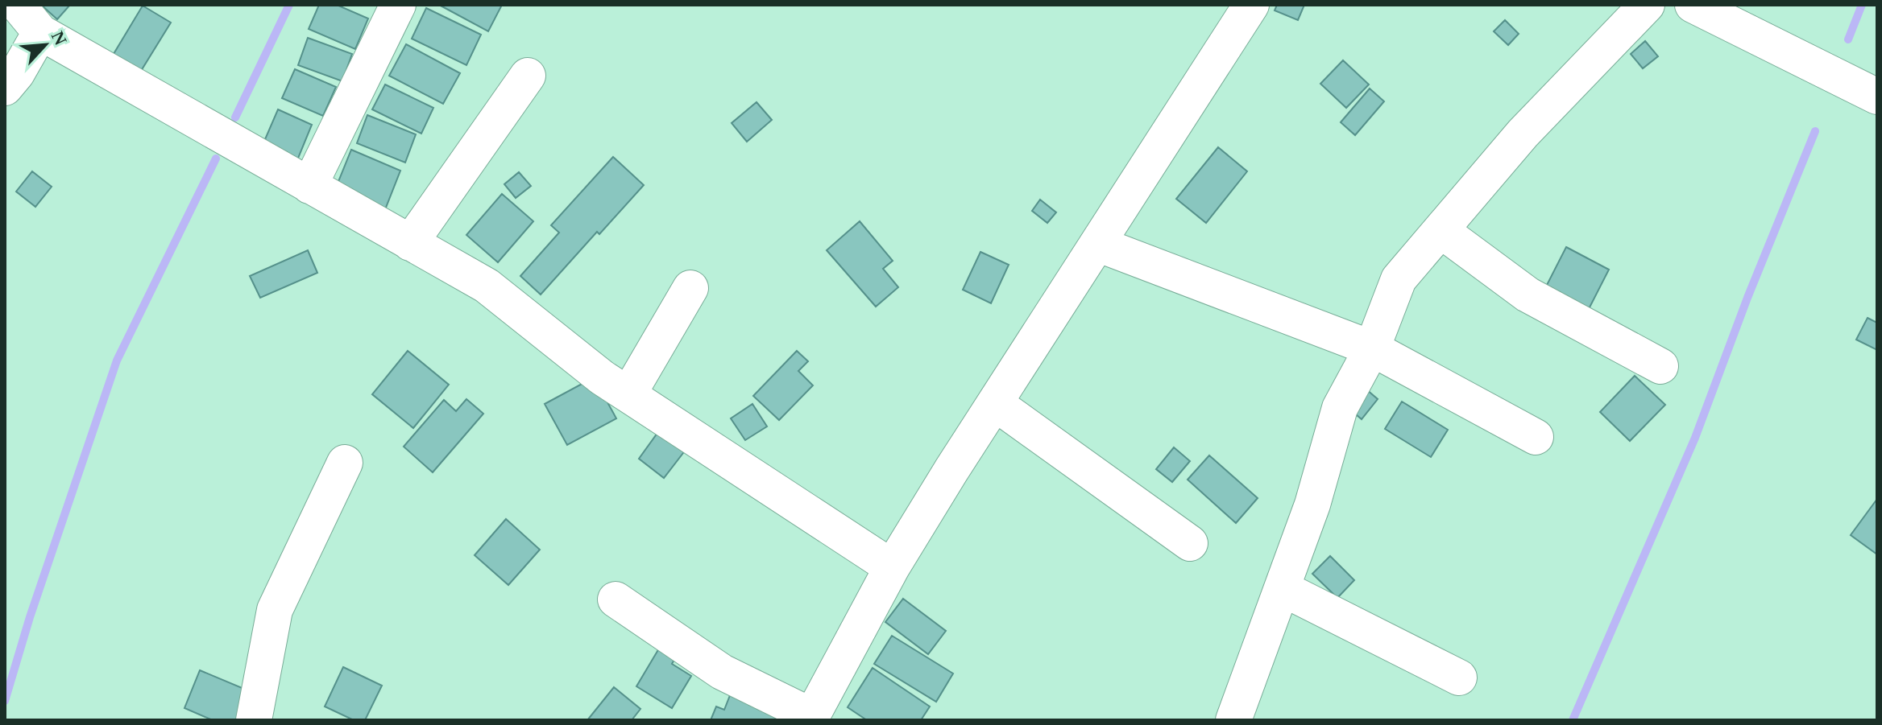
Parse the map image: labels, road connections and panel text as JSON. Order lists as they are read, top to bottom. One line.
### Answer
{"north":"top right"}
